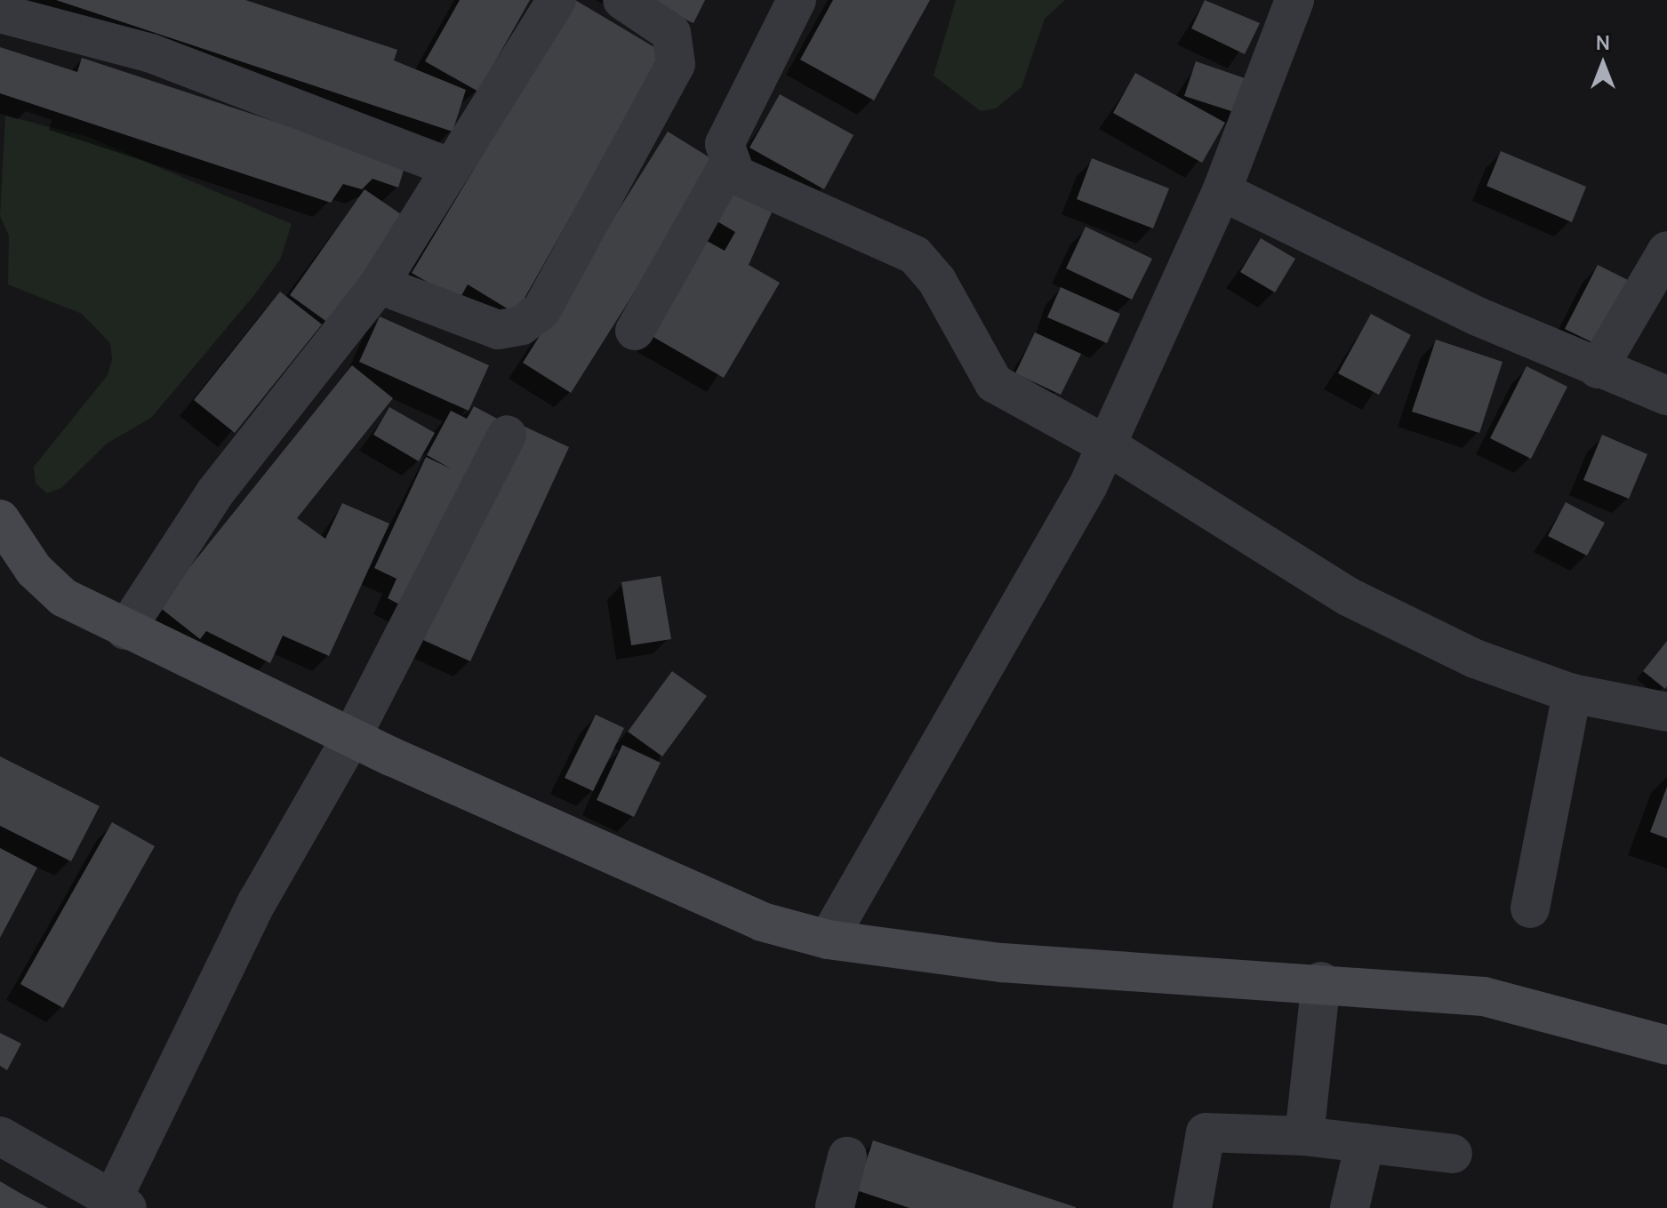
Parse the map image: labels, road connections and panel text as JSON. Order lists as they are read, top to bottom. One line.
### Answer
{"north":"top"}
